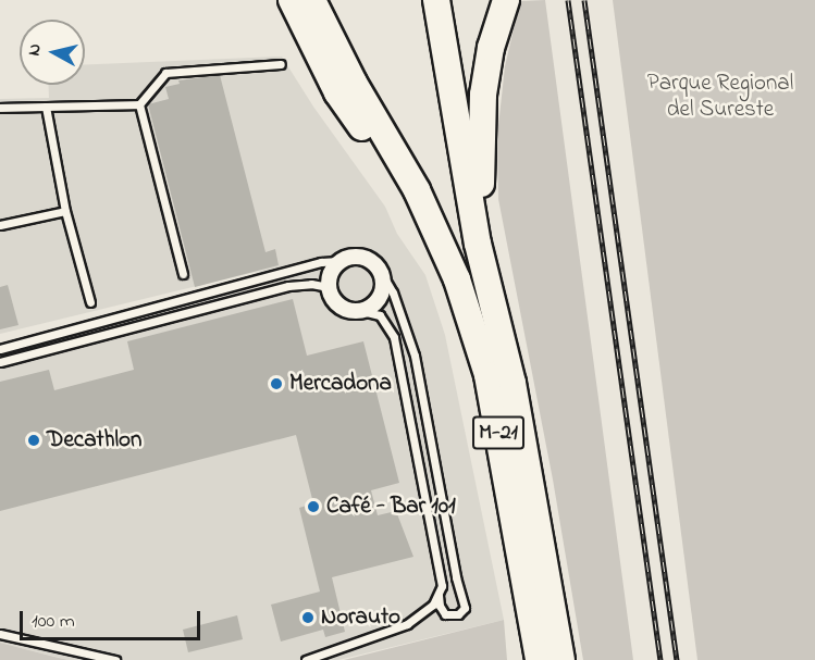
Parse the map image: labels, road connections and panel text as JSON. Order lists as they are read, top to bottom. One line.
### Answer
{"streets":{"highway":["M-21"]},"parks":["Parque Regional del Sureste"],"places":["Mercadona","Decathlon","Café - Bar 101","Norauto"],"scale_bar":"100 m","north":"left"}
